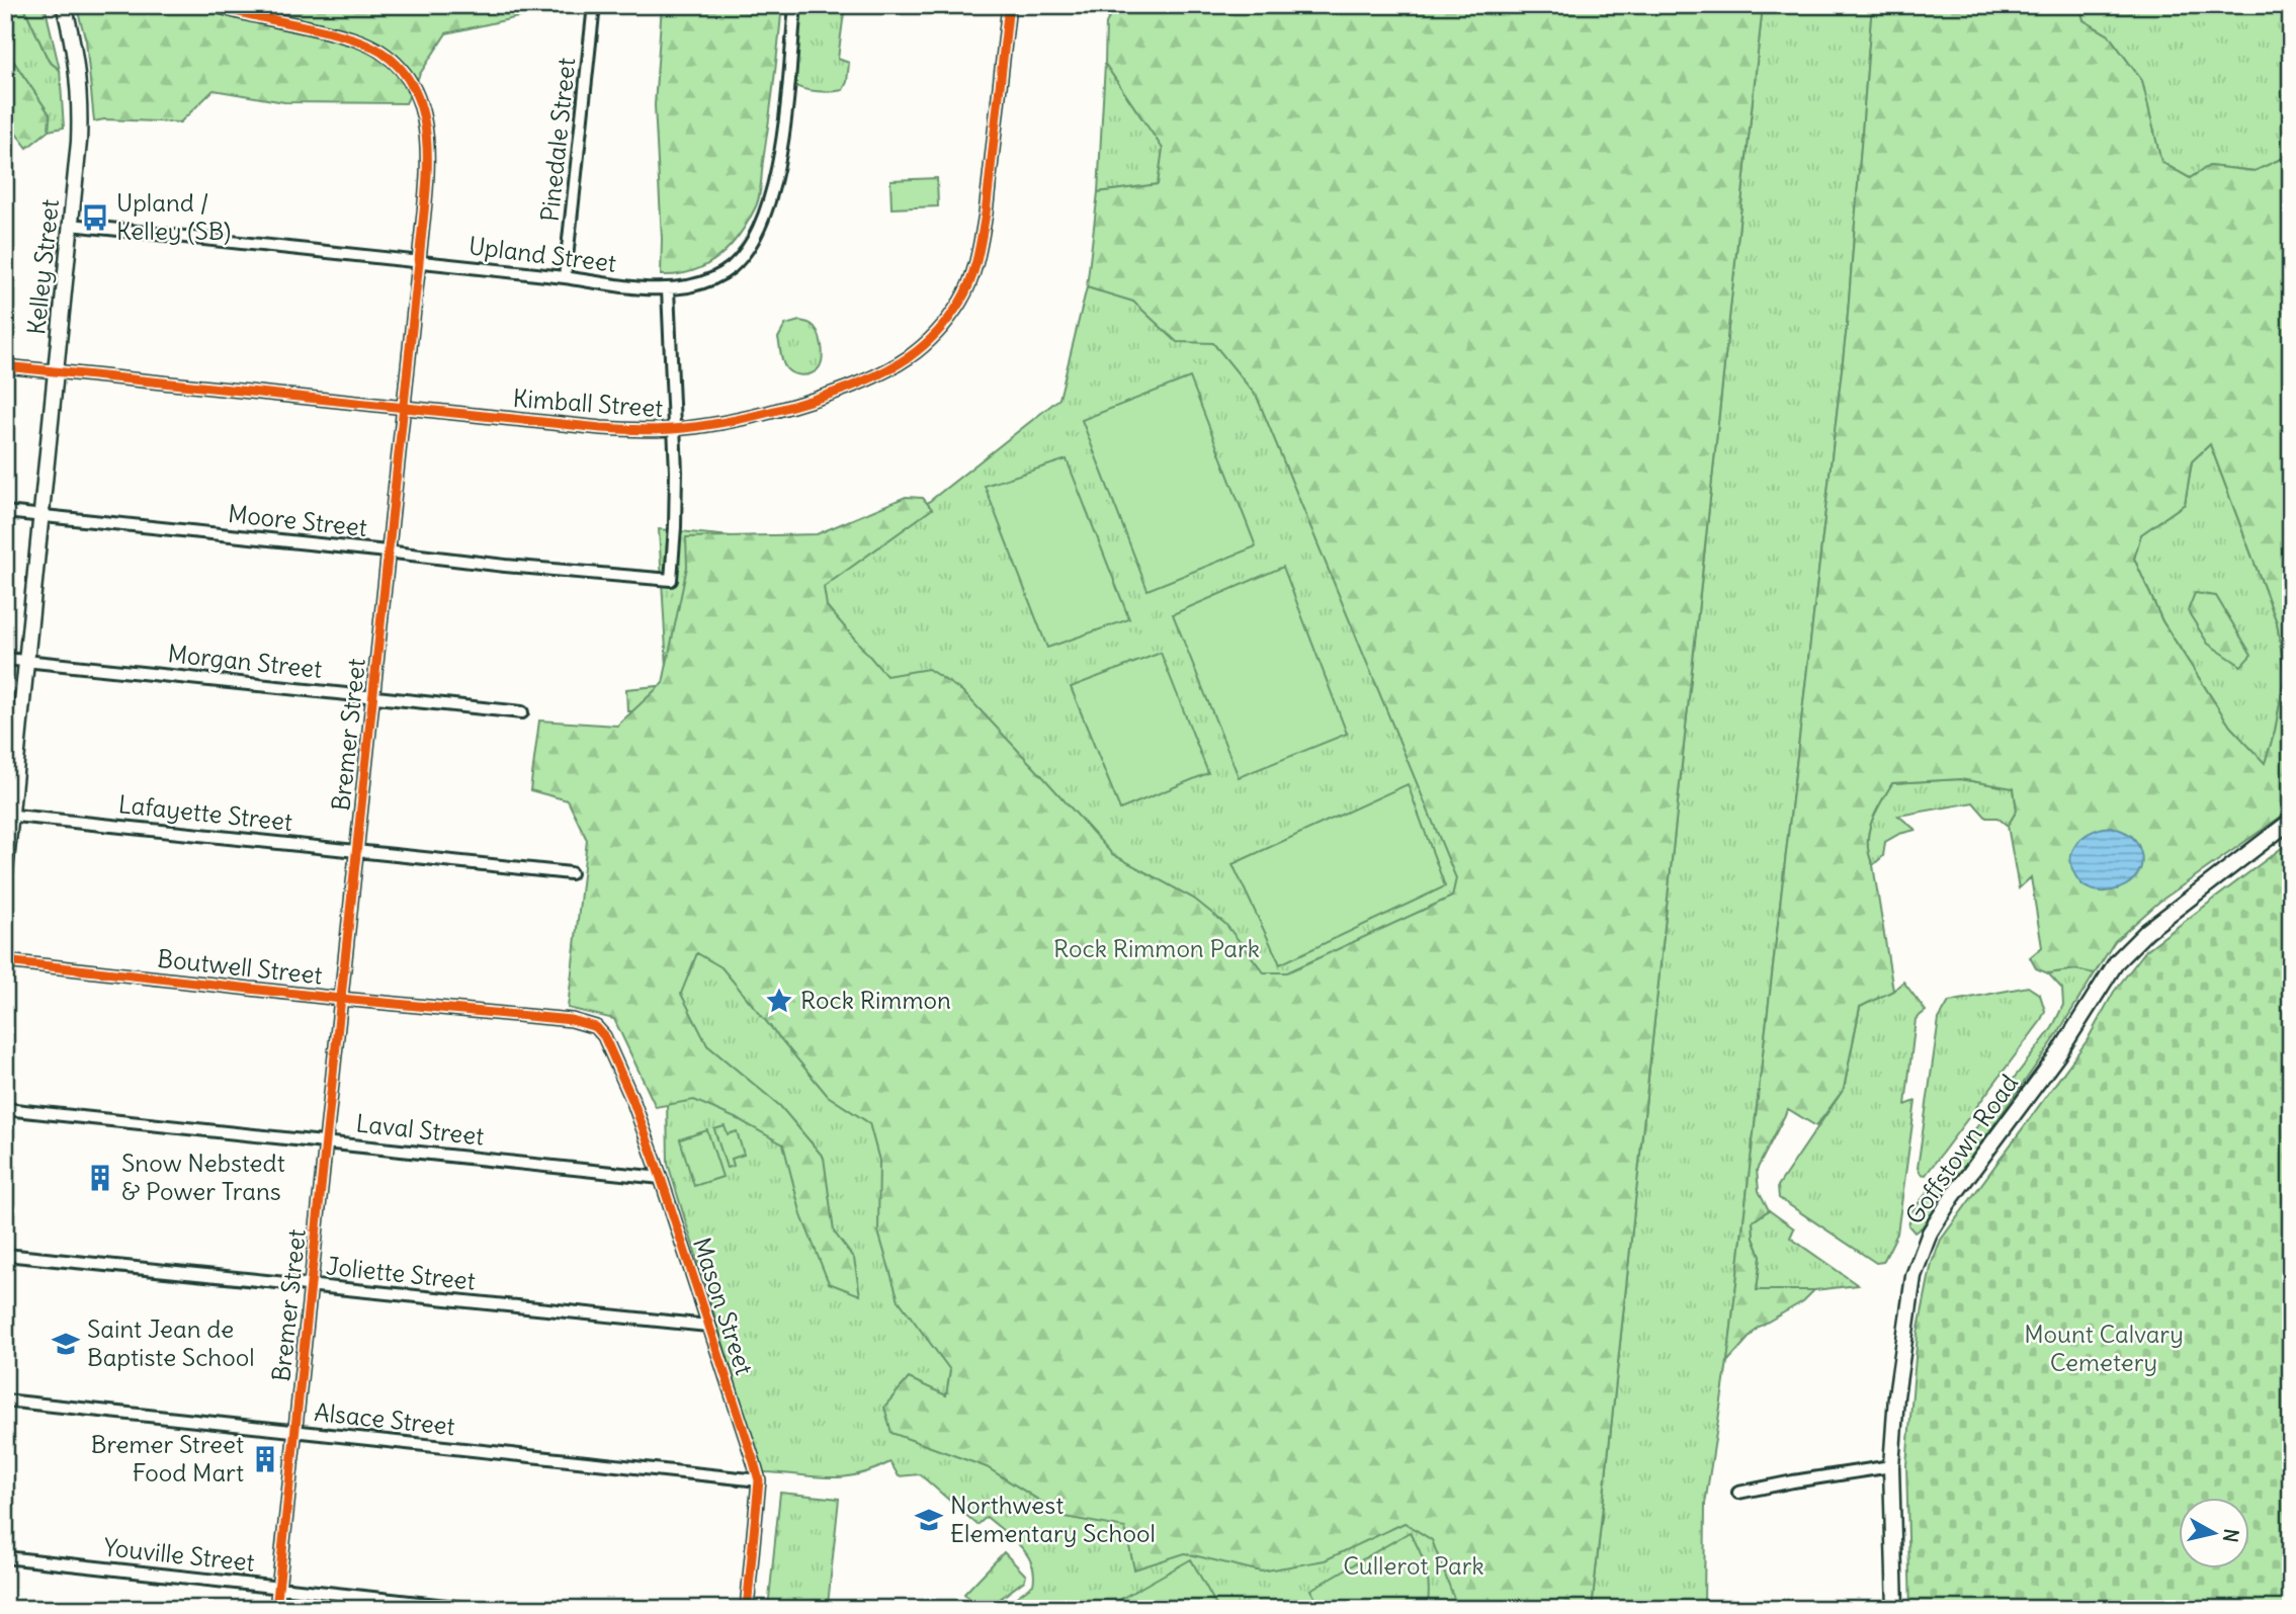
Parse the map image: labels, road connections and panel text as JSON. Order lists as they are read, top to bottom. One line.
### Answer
{"streets":{"main road":["Kelley Street","Goffstown Road"],"street":["Pinedale Street","Upland Street","Kimball Street","Moore Street","Morgan Street","Bremer Street","Lafayette Street","Boutwell Street","Laval Street","Joliette Street","Mason Street","Alsace Street","Youville Street"]},"crossings":[["Pinedale Street","Upland Street"],["Upland Street","Kelley Street"],["Upland Street","Bremer Street"],["Kelley Street","Kimball Street"],["Kelley Street","Moore Street"],["Kelley Street","Morgan Street"],["Kelley Street","Lafayette Street"],["Kimball Street","Moore Street"],["Kimball Street","Bremer Street"],["Moore Street","Bremer Street"],["Morgan Street","Bremer Street"],["Bremer Street","Lafayette Street"],["Bremer Street","Boutwell Street"],["Bremer Street","Laval Street"],["Bremer Street","Joliette Street"],["Bremer Street","Alsace Street"],["Bremer Street","Youville Street"],["Boutwell Street","Mason Street"],["Laval Street","Mason Street"],["Joliette Street","Mason Street"],["Mason Street","Alsace Street"]],"parks":["Rock Rimmon Park","Mount Calvary Cemetery","Cullerot Park"],"places":{"bus stop":["Upland / Kelley (SB)"],"place":["Rock Rimmon"],"building":["Snow Nebstedt & Power Trans","Bremer Street Food Mart"],"school or university":["Saint Jean de Baptiste School","Northwest Elementary School"]},"north":"right"}
